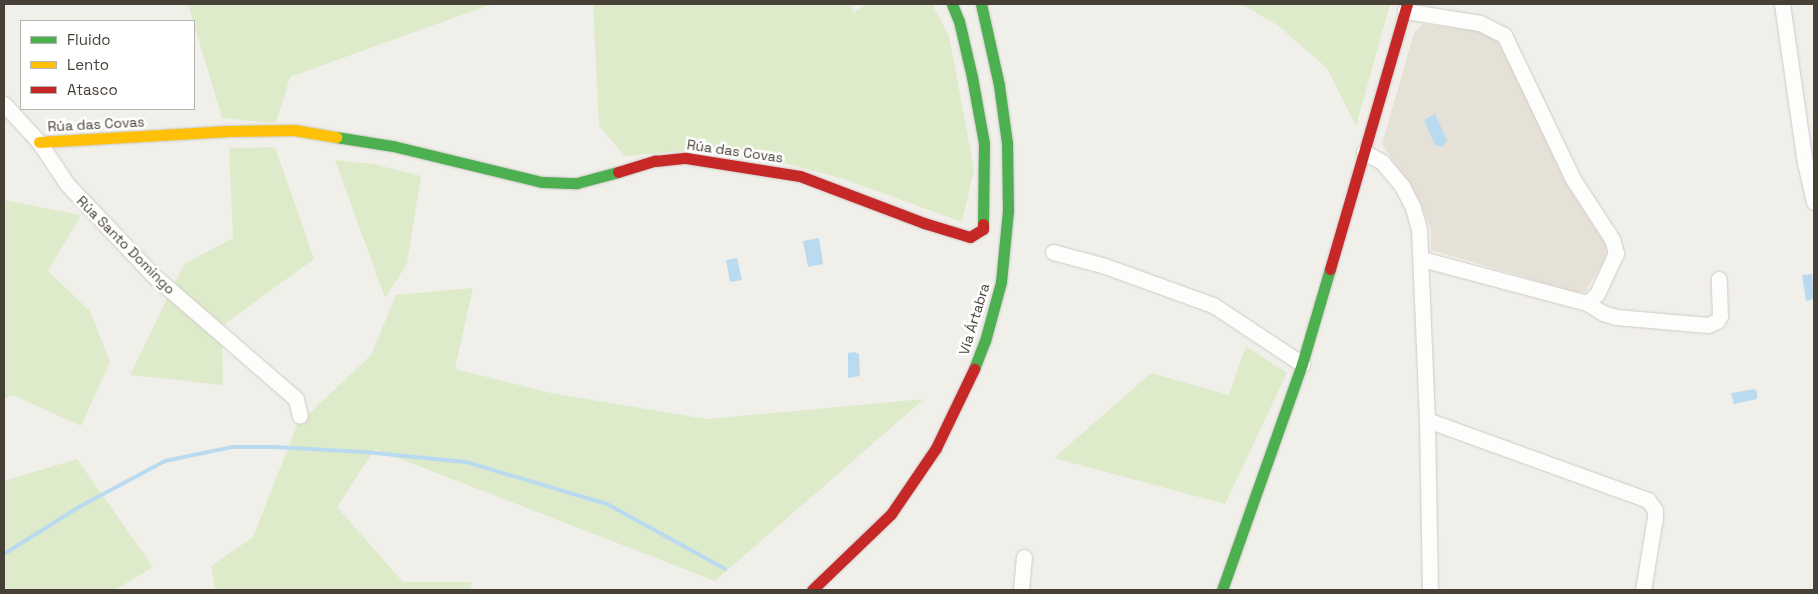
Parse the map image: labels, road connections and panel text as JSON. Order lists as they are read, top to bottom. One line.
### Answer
{"streets":{"main road":["Rúa das Covas","Vía Ártabra"],"street":["Rúa Santo Domingo"]},"crossings":[["Rúa das Covas","Rúa Santo Domingo"]],"legend":["Fluido","Lento","Atasco"]}
